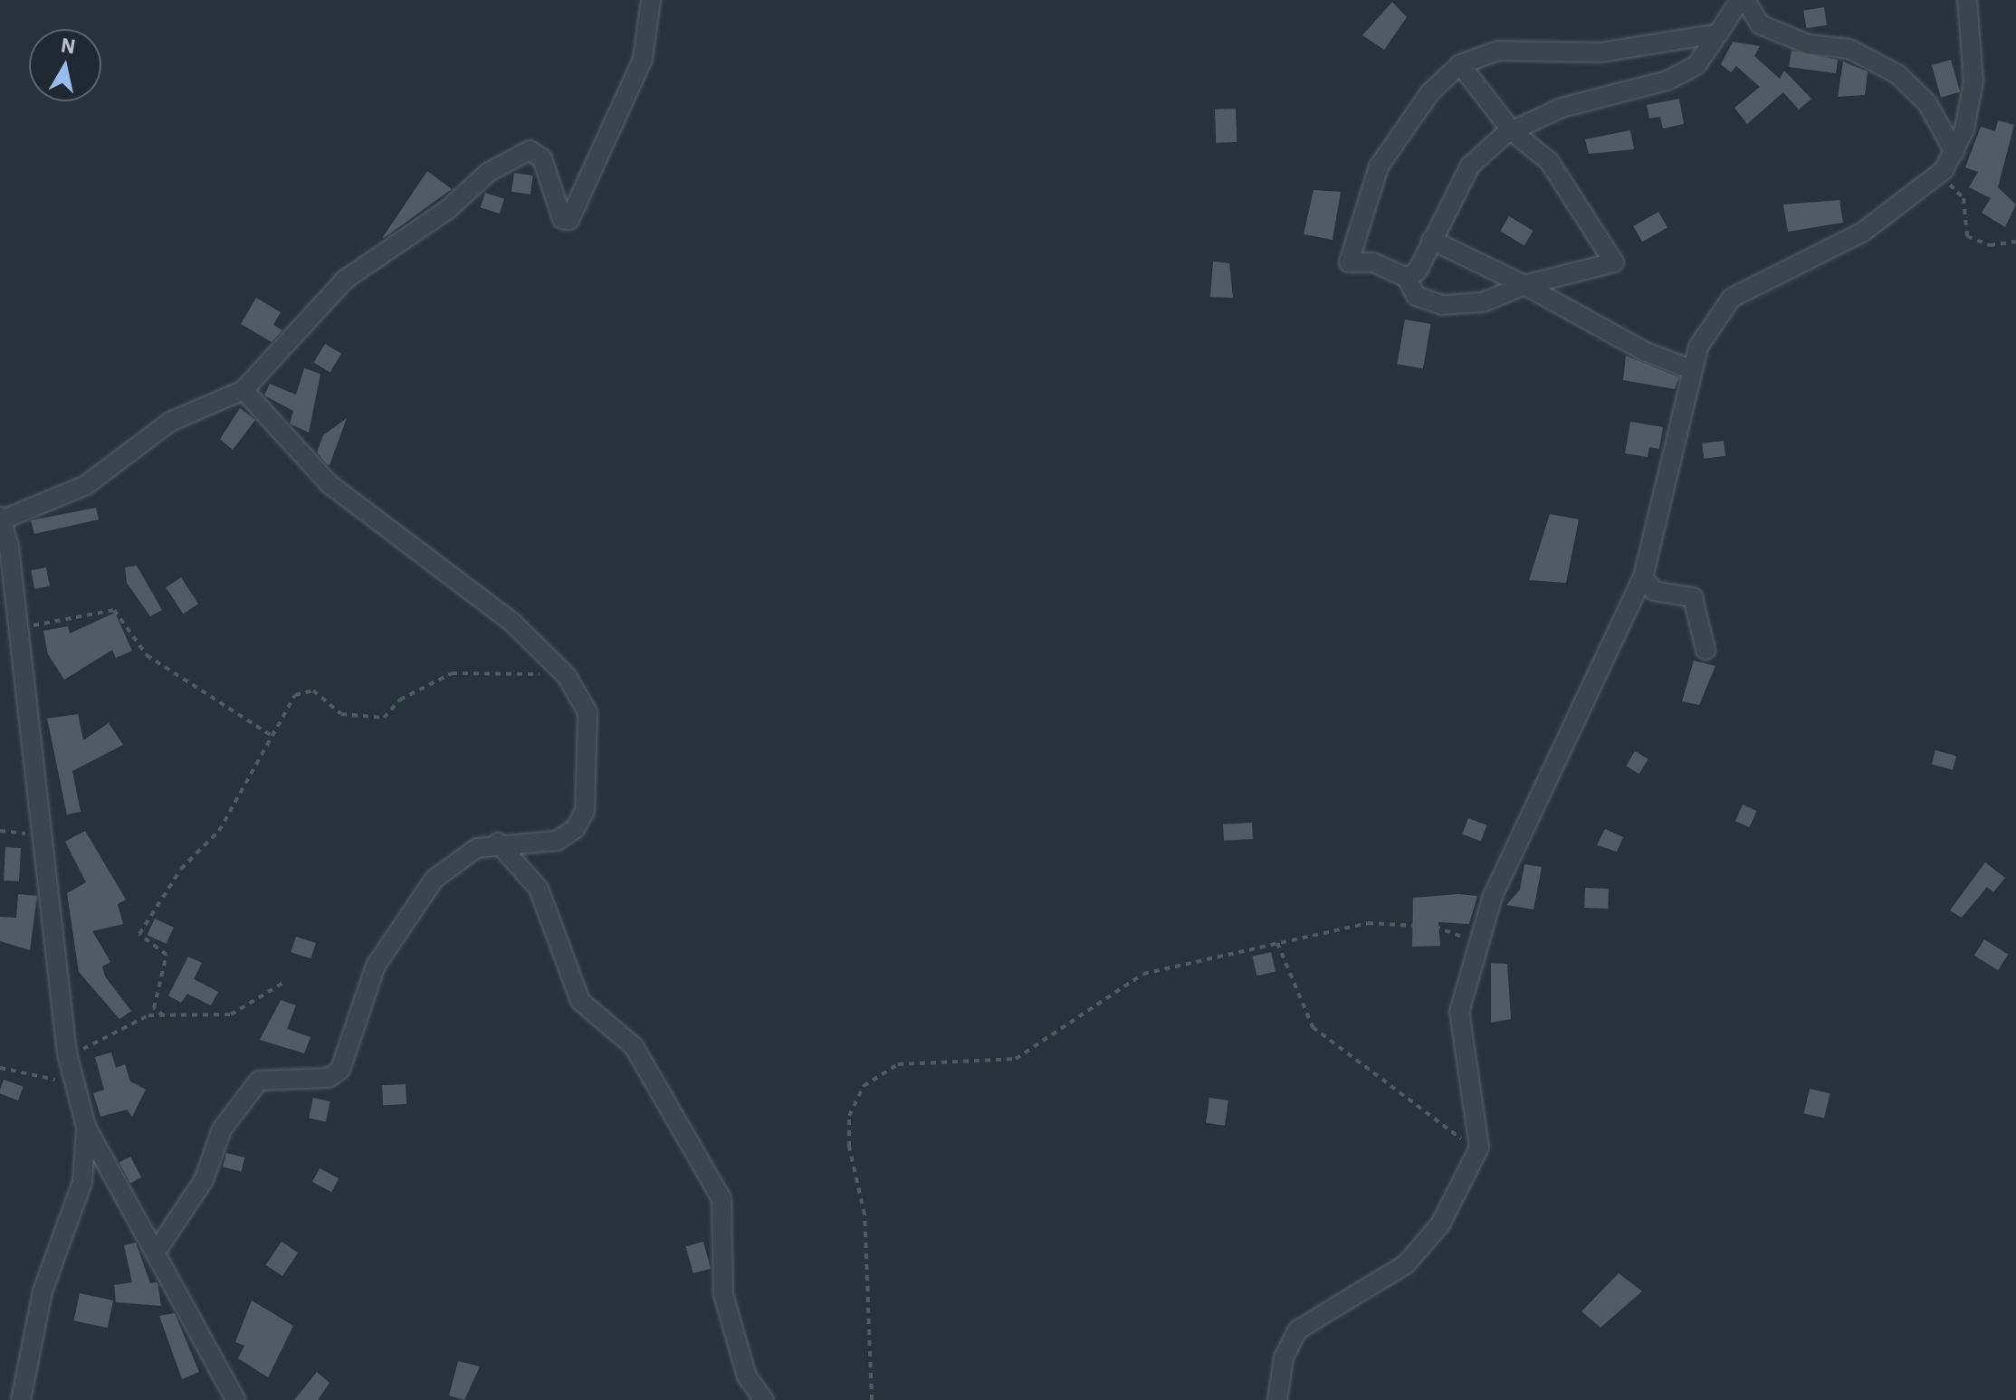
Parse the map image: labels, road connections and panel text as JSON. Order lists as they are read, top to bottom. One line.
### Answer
{"north":"top"}
